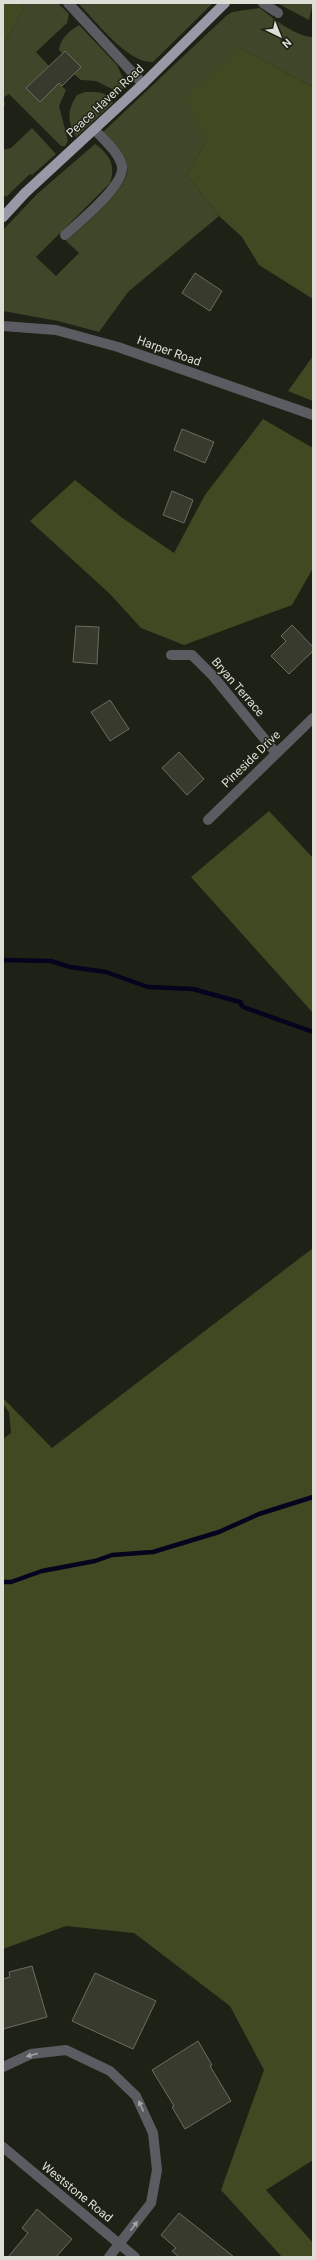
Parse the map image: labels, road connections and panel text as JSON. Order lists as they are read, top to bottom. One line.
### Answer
{"streets":{"main road":["Peace Haven Road"],"street":["Harper Road","Bryan Terrace","Pineside Drive","Weststone Road"]},"crossings":[["Bryan Terrace","Pineside Drive"]],"north":"bottom right"}
